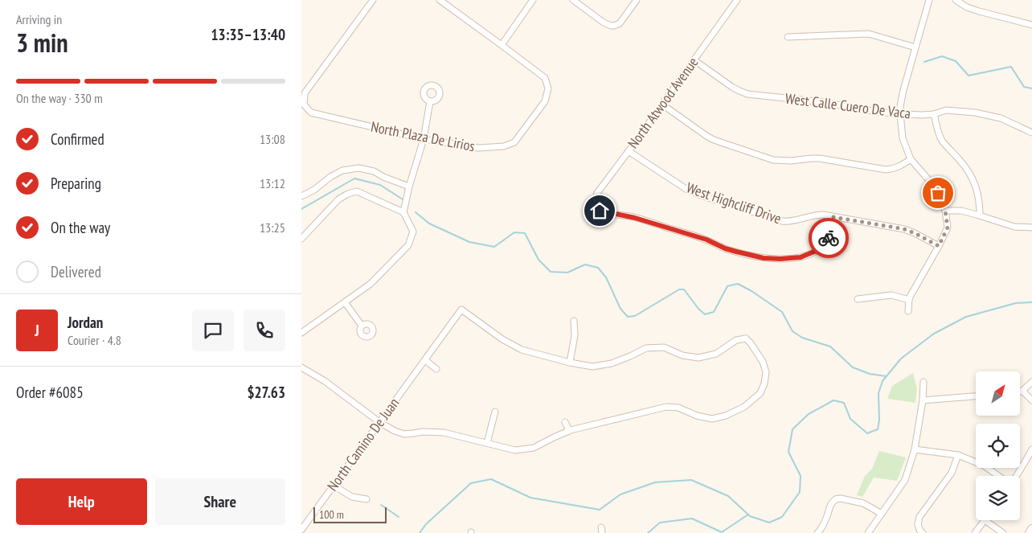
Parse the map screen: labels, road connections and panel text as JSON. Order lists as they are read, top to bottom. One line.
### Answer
{"streets":{"street":["North Atwood Avenue","West Calle Cuero De Vaca","North Plaza De Lirios","West Highcliff Drive","North Camino De Juan"]},"crossings":[["North Atwood Avenue","West Calle Cuero De Vaca"],["North Atwood Avenue","West Highcliff Drive"]],"scale_bar":"100 m","north":"top right","page":{"heading":["3 min","Arriving in","13:35–13:40"],"panel":["Jordan","Courier · 4.8","Order #6085","$27.63"],"bar":"On the way · 330 m","list":[["Confirmed","13:08"],["Preparing","13:12"],["On the way","13:25"],"Delivered"],"round":"J","buttons":["Help","Share"],"scale":"100 m"}}
